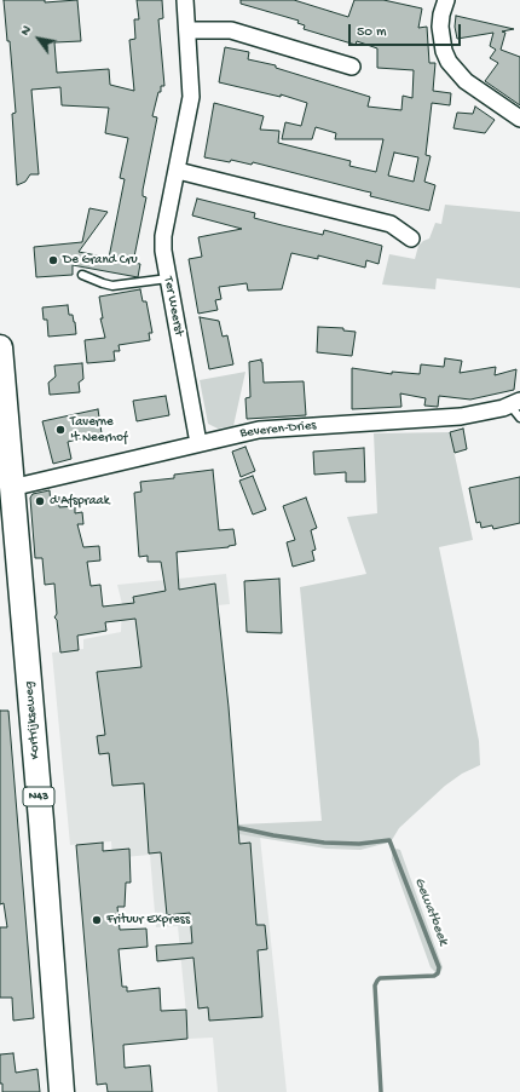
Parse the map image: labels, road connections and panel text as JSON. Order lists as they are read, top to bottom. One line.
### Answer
{"streets":{"main road":["Kortrijkseweg","N43"],"street":["Ter Weerst","Beveren-Dries"]},"crossings":[["Ter Weerst","Beveren-Dries"],["Beveren-Dries","Kortrijkseweg"]],"water":["Gewatbeek"],"places":["De Grand Cru","Taverne 't Neerhof","d'Afspraak","Frituur Express"],"scale_bar":"50 m","north":"top left"}
